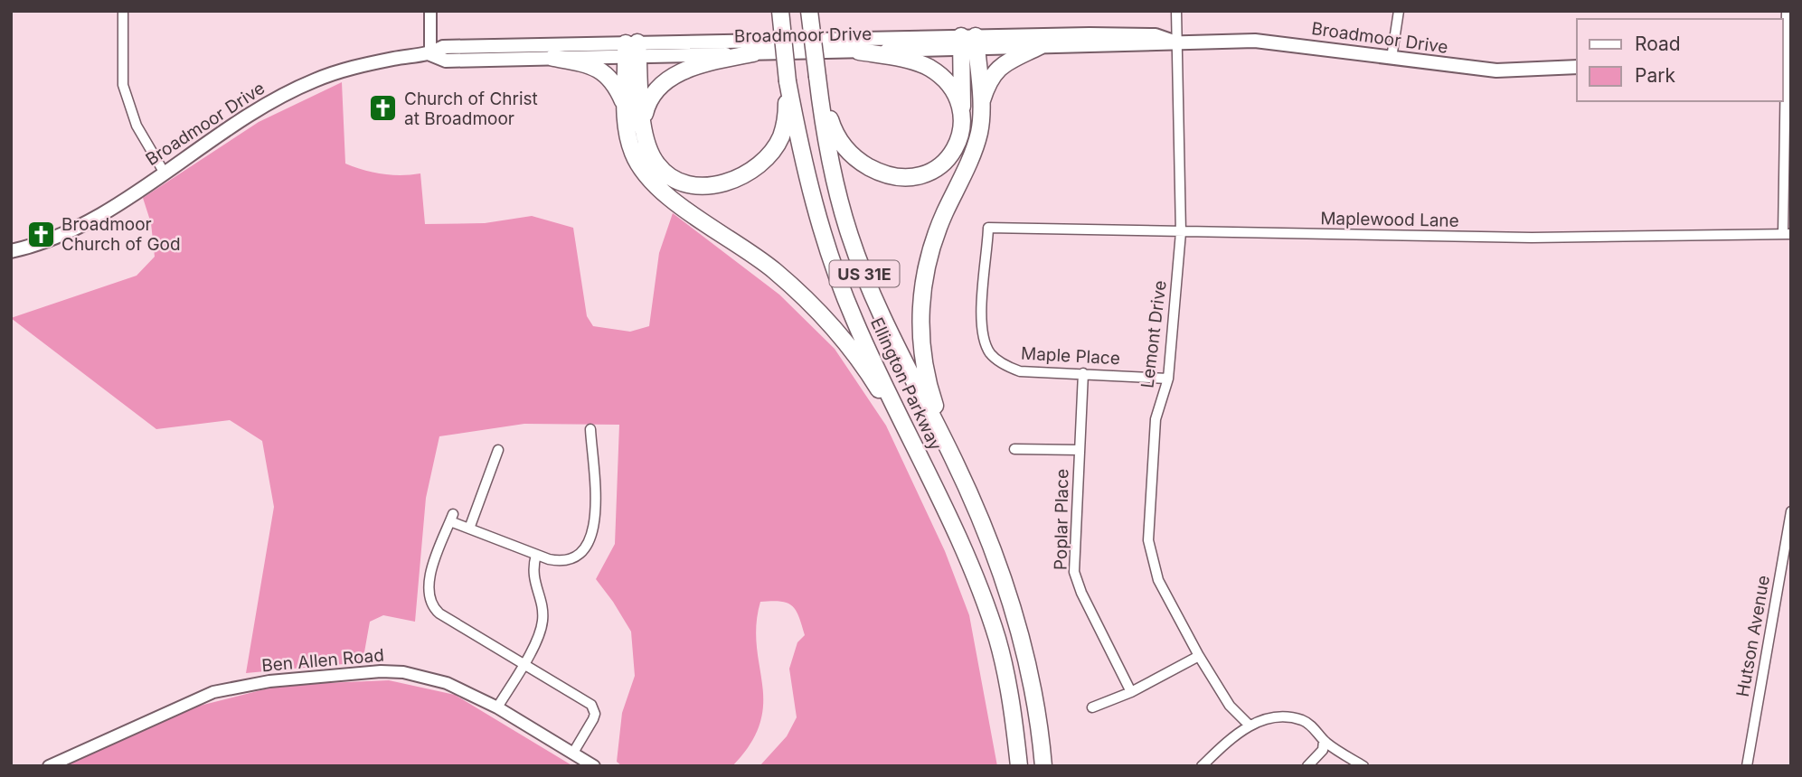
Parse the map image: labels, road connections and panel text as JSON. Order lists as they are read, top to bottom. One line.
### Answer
{"streets":{"highway":["US 31E","Ellington Parkway"],"main road":["Broadmoor Drive"],"street":["Maplewood Lane","Lemont Drive","Maple Place","Poplar Place","Hutson Avenue","Ben Allen Road"]},"crossings":[["Broadmoor Drive","Lemont Drive"],["Maplewood Lane","Lemont Drive"],["Maplewood Lane","Maple Place"],["Lemont Drive","Maple Place"],["Maple Place","Poplar Place"]],"places":{"church":["Church of Christ at Broadmoor","Broadmoor Church of God"]},"legend":["Road","Park"]}
